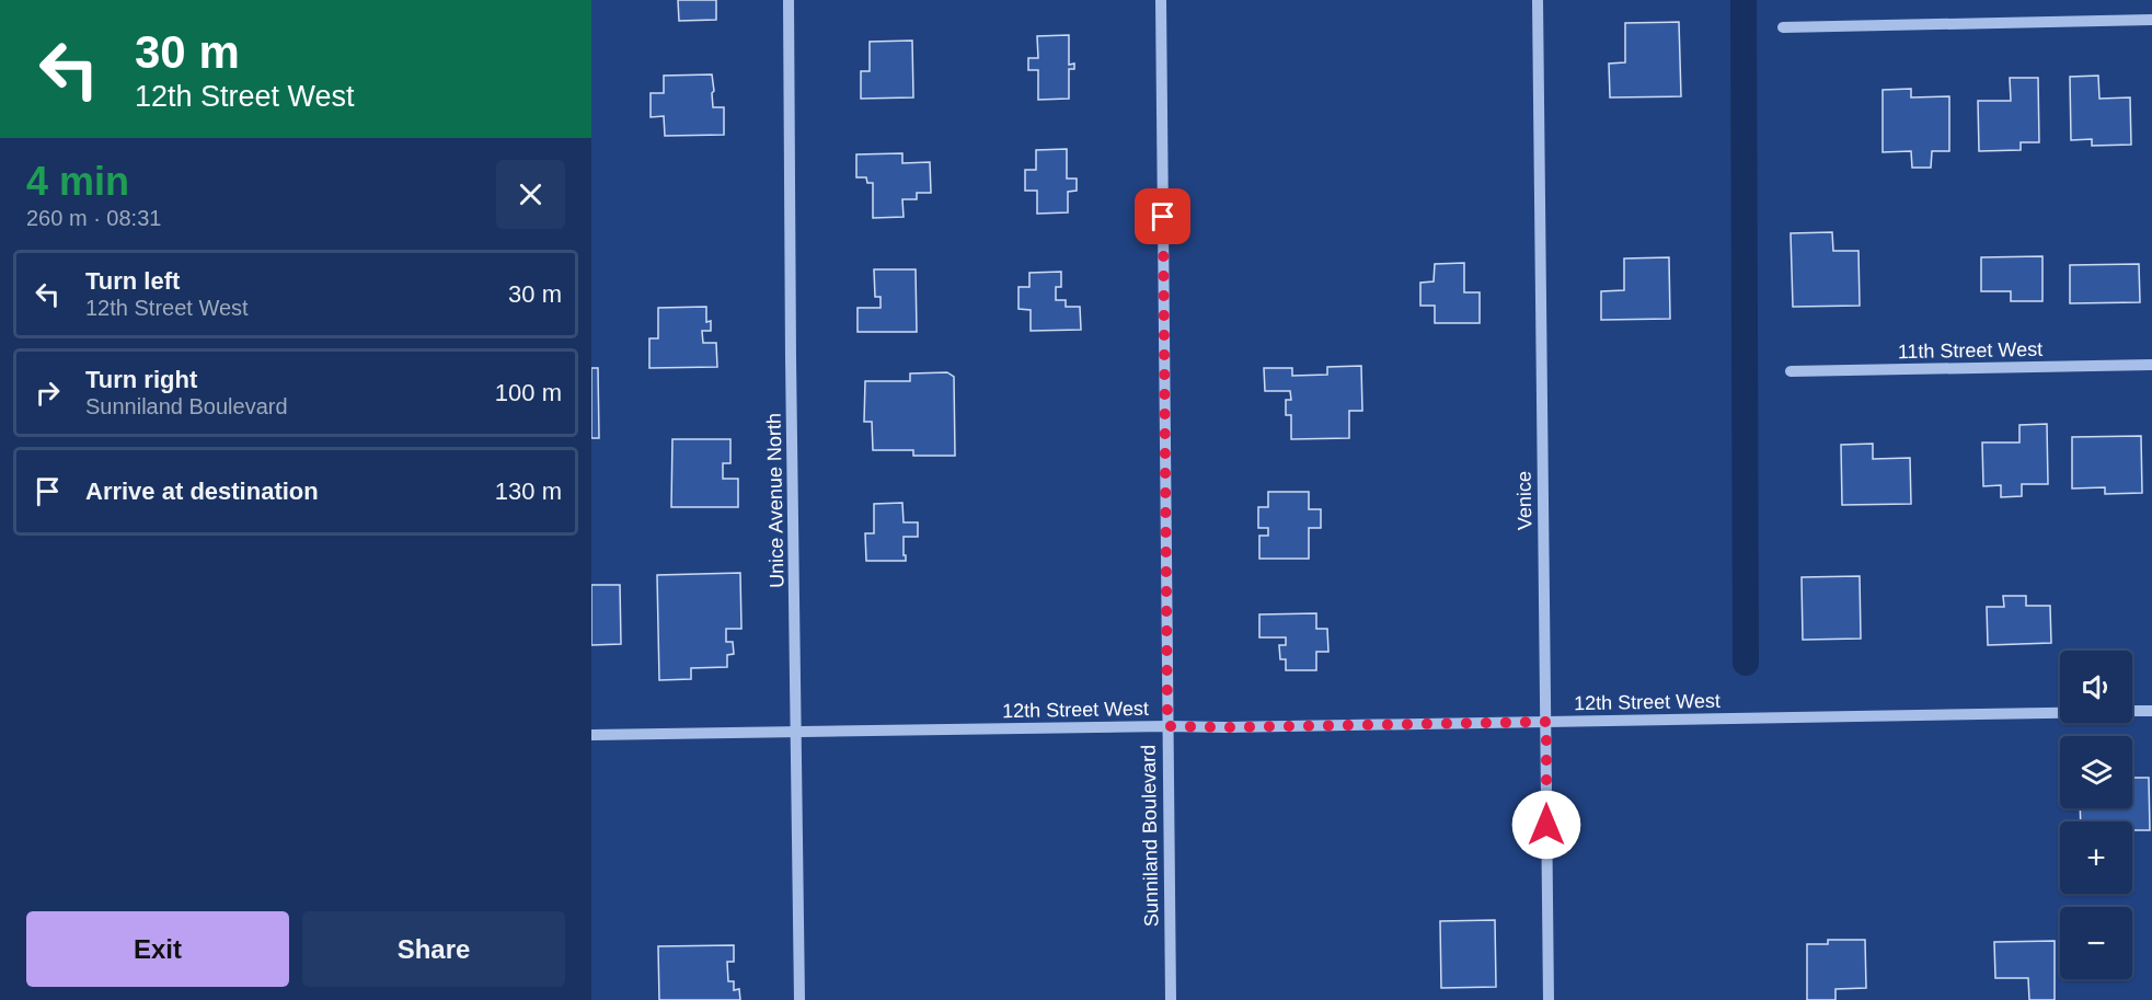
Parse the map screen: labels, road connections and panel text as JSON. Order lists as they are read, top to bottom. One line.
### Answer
{"streets":{"street":["11th Street West","Unice Avenue North","Venice","12th Street West","Sunniland Boulevard"]},"crossings":[["Unice Avenue North","12th Street West"],["Venice","12th Street West"],["12th Street West","Sunniland Boulevard"]],"page":{"turn":["30 m","12th Street West"],"heading":["4 min","260 m · 08:31"],"list":[{"name":"Turn left","note":"12th Street West","value":"30 m"},{"name":"Turn right","note":"Sunniland Boulevard","value":"100 m"},{"name":"Arrive at destination","value":"130 m"}],"map_buttons":["+","−"],"buttons":["Exit","Share"]}}
